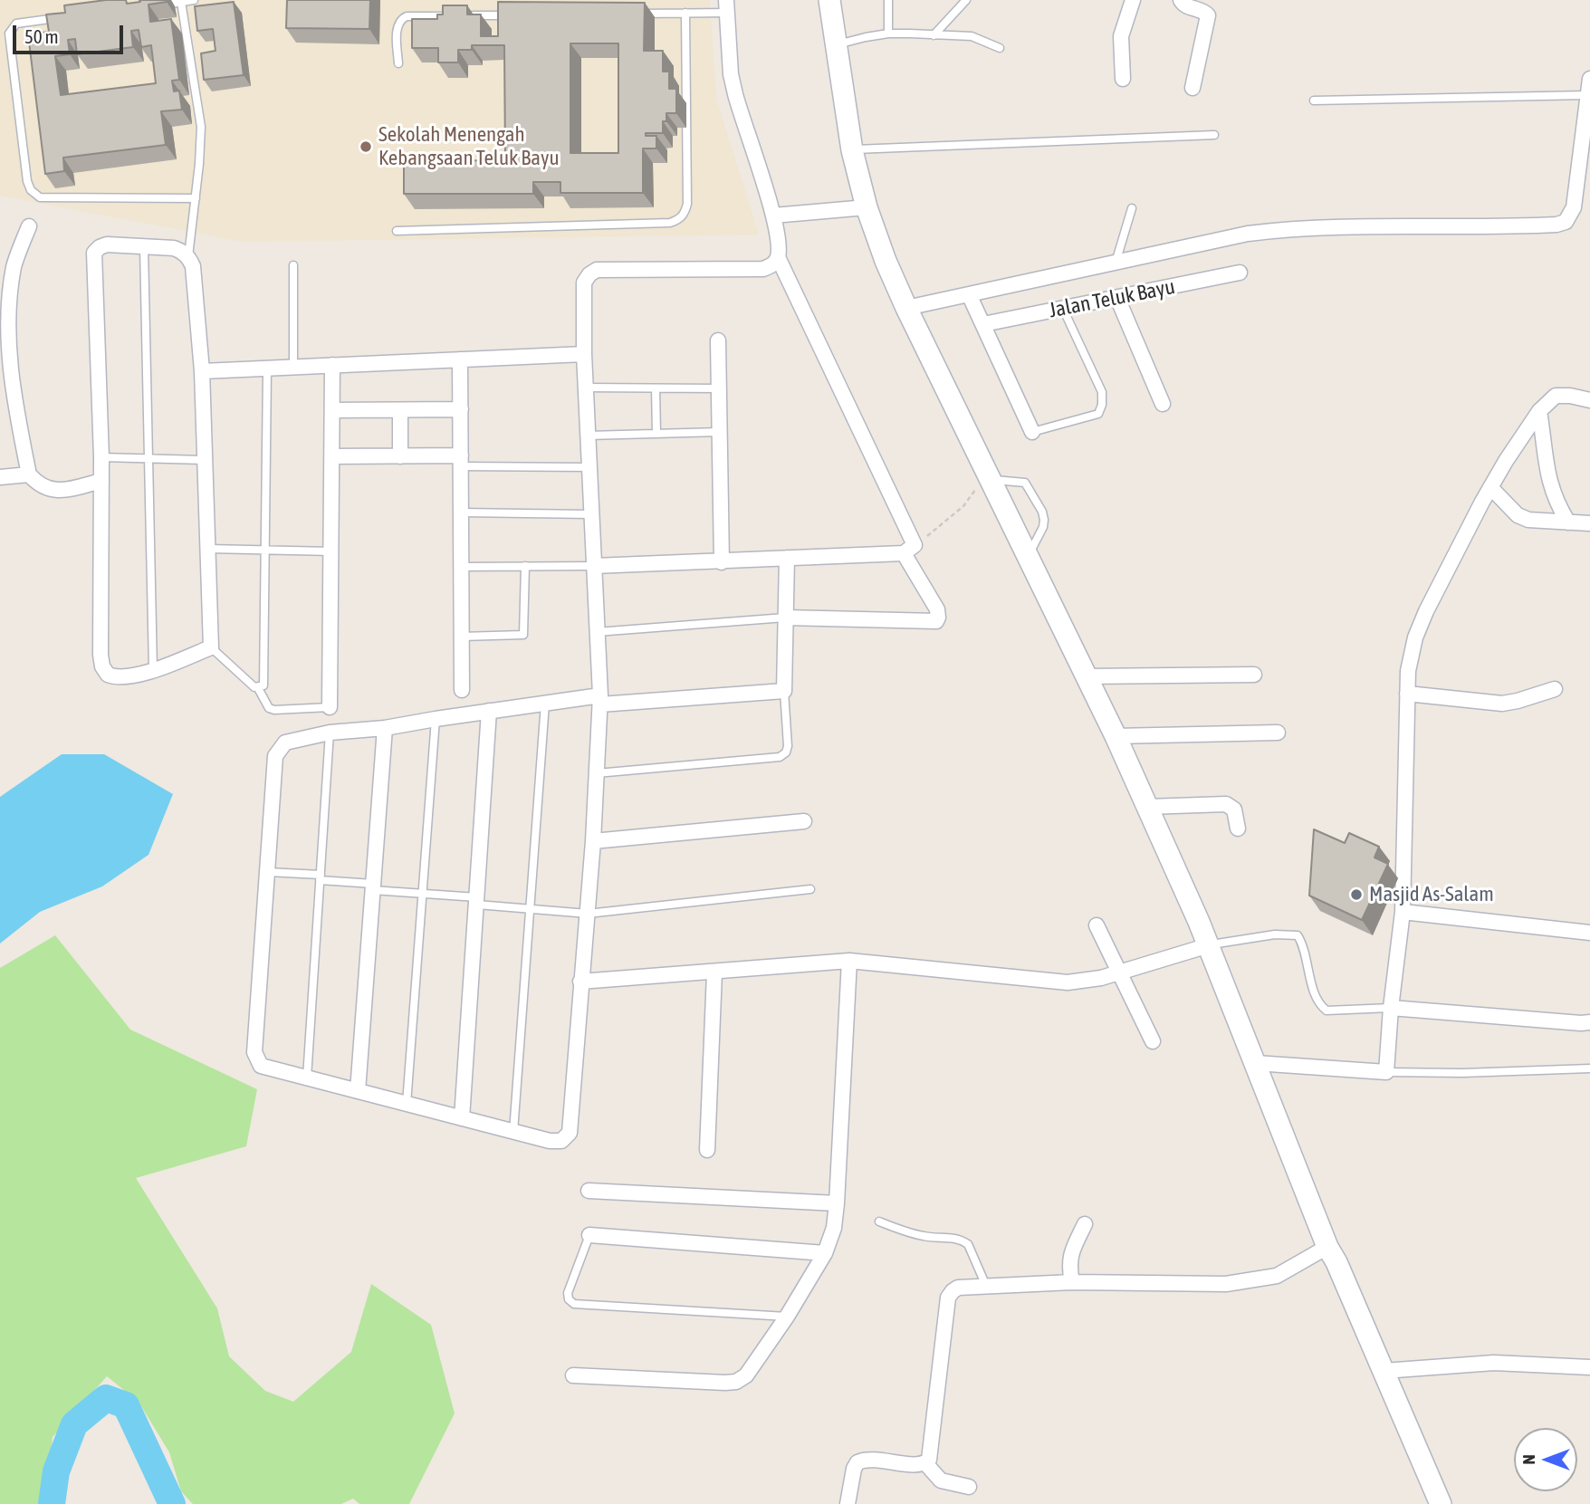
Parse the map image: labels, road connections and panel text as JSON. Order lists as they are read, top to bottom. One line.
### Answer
{"streets":{"street":["Jalan Teluk Bayu"]},"places":["Sekolah Menengah Kebangsaan Teluk Bayu","Masjid As-Salam"],"scale_bar":"50 m","north":"left"}
